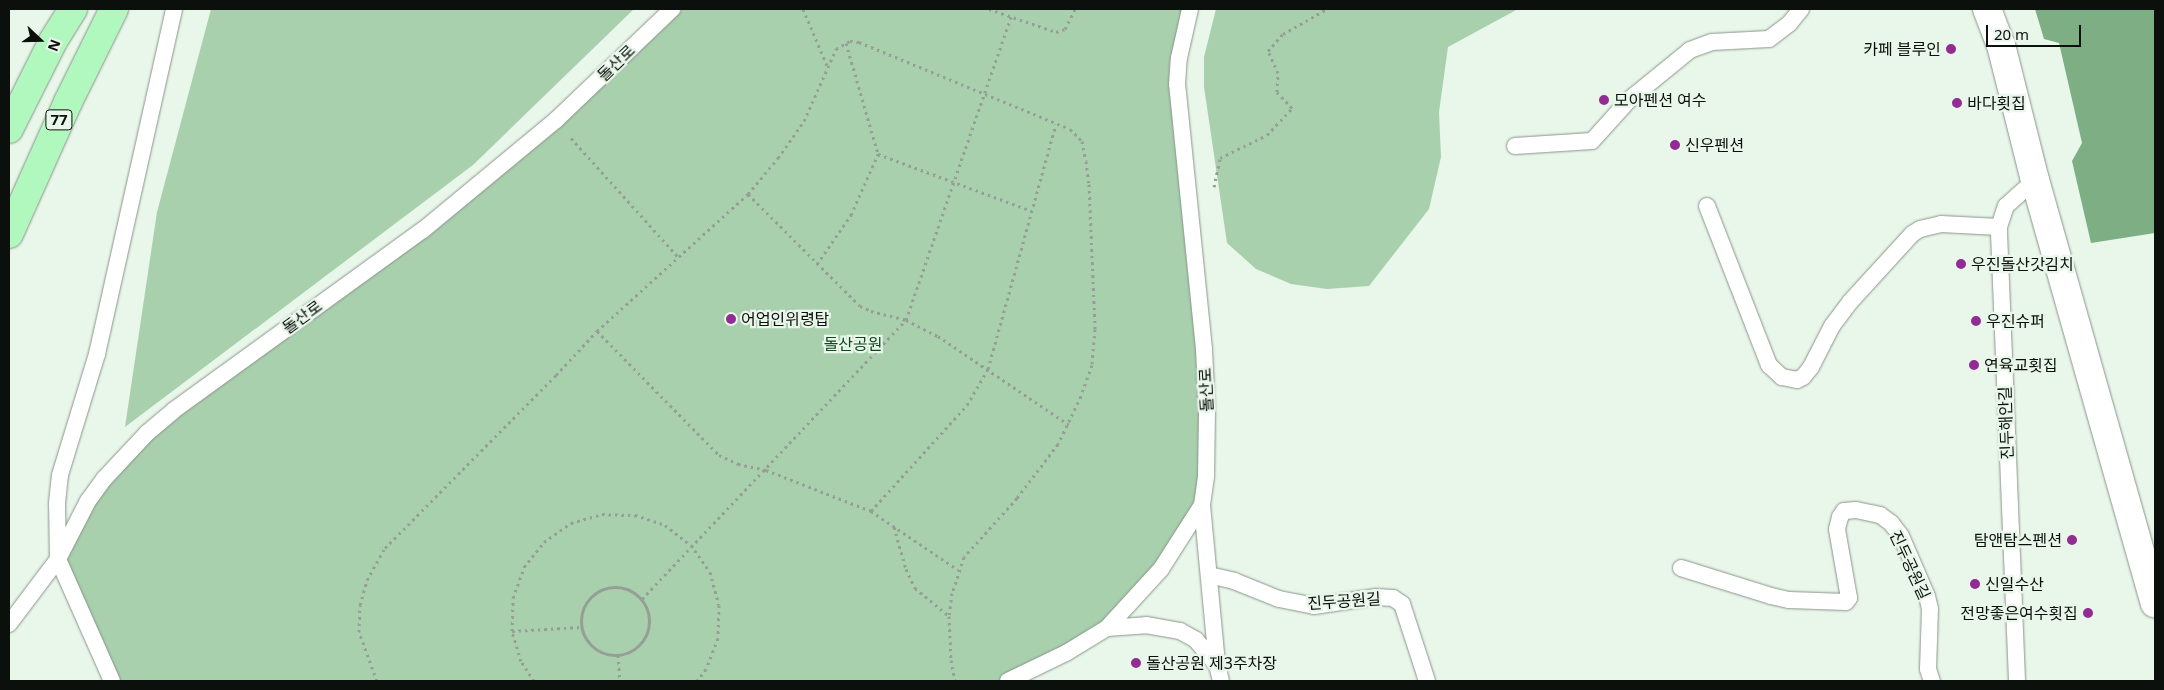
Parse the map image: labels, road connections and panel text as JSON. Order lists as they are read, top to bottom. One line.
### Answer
{"streets":{"main road":["77"],"lane":["돌산로","진두해안길","진두공원길"]},"parks":["돌산공원"],"places":["카페 블루인","모아펜션 여수","바다횟집","신우펜션","우진돌산갓김치","어업인위령탑","우진슈퍼","연육교횟집","탐앤탐스펜션","신일수산","전망좋은여수횟집","돌산공원 제3주차장"],"scale_bar":"20 m","north":"right"}
